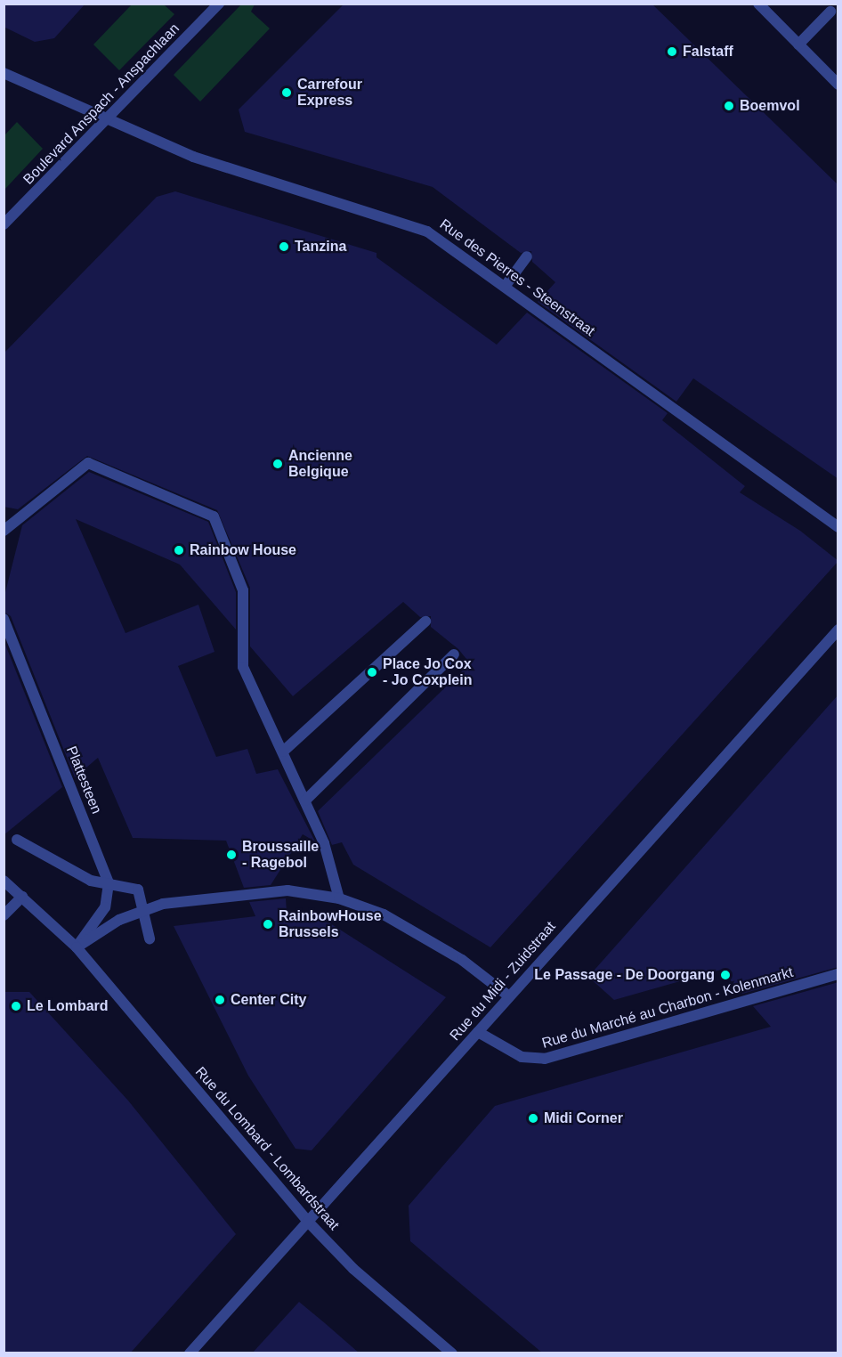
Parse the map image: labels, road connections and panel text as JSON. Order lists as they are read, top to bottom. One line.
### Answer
{"streets":{"street":["Boulevard Anspach - Anspachlaan","Rue des Pierres - Steenstraat","Plattesteen","Rue du Midi - Zuidstraat","Rue du Marché au Charbon - Kolenmarkt","Rue du Lombard - Lombardstraat"]},"crossings":[["Boulevard Anspach - Anspachlaan","Rue des Pierres - Steenstraat"],["Rue du Midi - Zuidstraat","Rue du Marché au Charbon - Kolenmarkt"],["Rue du Midi - Zuidstraat","Rue du Lombard - Lombardstraat"]],"places":["Falstaff","Carrefour Express","Boemvol","Tanzina","Ancienne Belgique","Rainbow House","Place Jo Cox - Jo Coxplein","Broussaille - Ragebol","RainbowHouse Brussels","Le Passage - De Doorgang","Center City","Le Lombard","Midi Corner"]}
